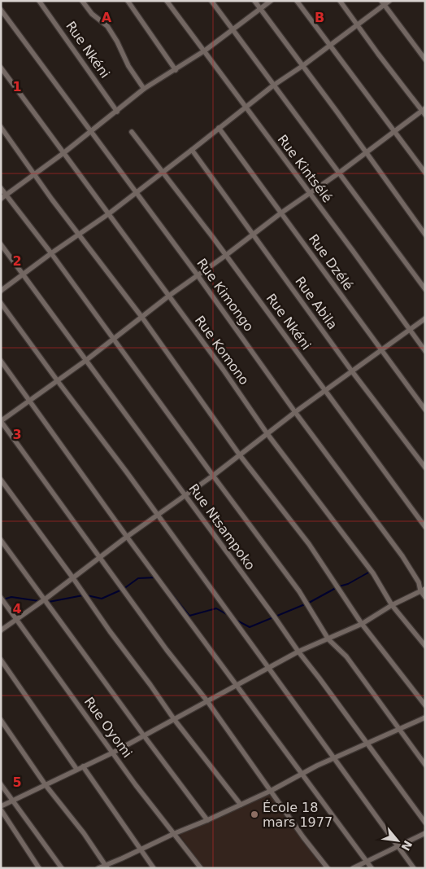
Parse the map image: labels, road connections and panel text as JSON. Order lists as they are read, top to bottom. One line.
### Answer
{"streets":{"street":["Rue Nkéni","Rue Kintsélé","Rue Dzélé","Rue Kimongo","Rue Abila","Rue Komono","Rue Ntsampoko","Rue Oyomi"]},"places":["École 18 mars 1977"],"north":"bottom right","grid":{"columns":["A","B"],"rows":["1","2","3","4","5"]}}
